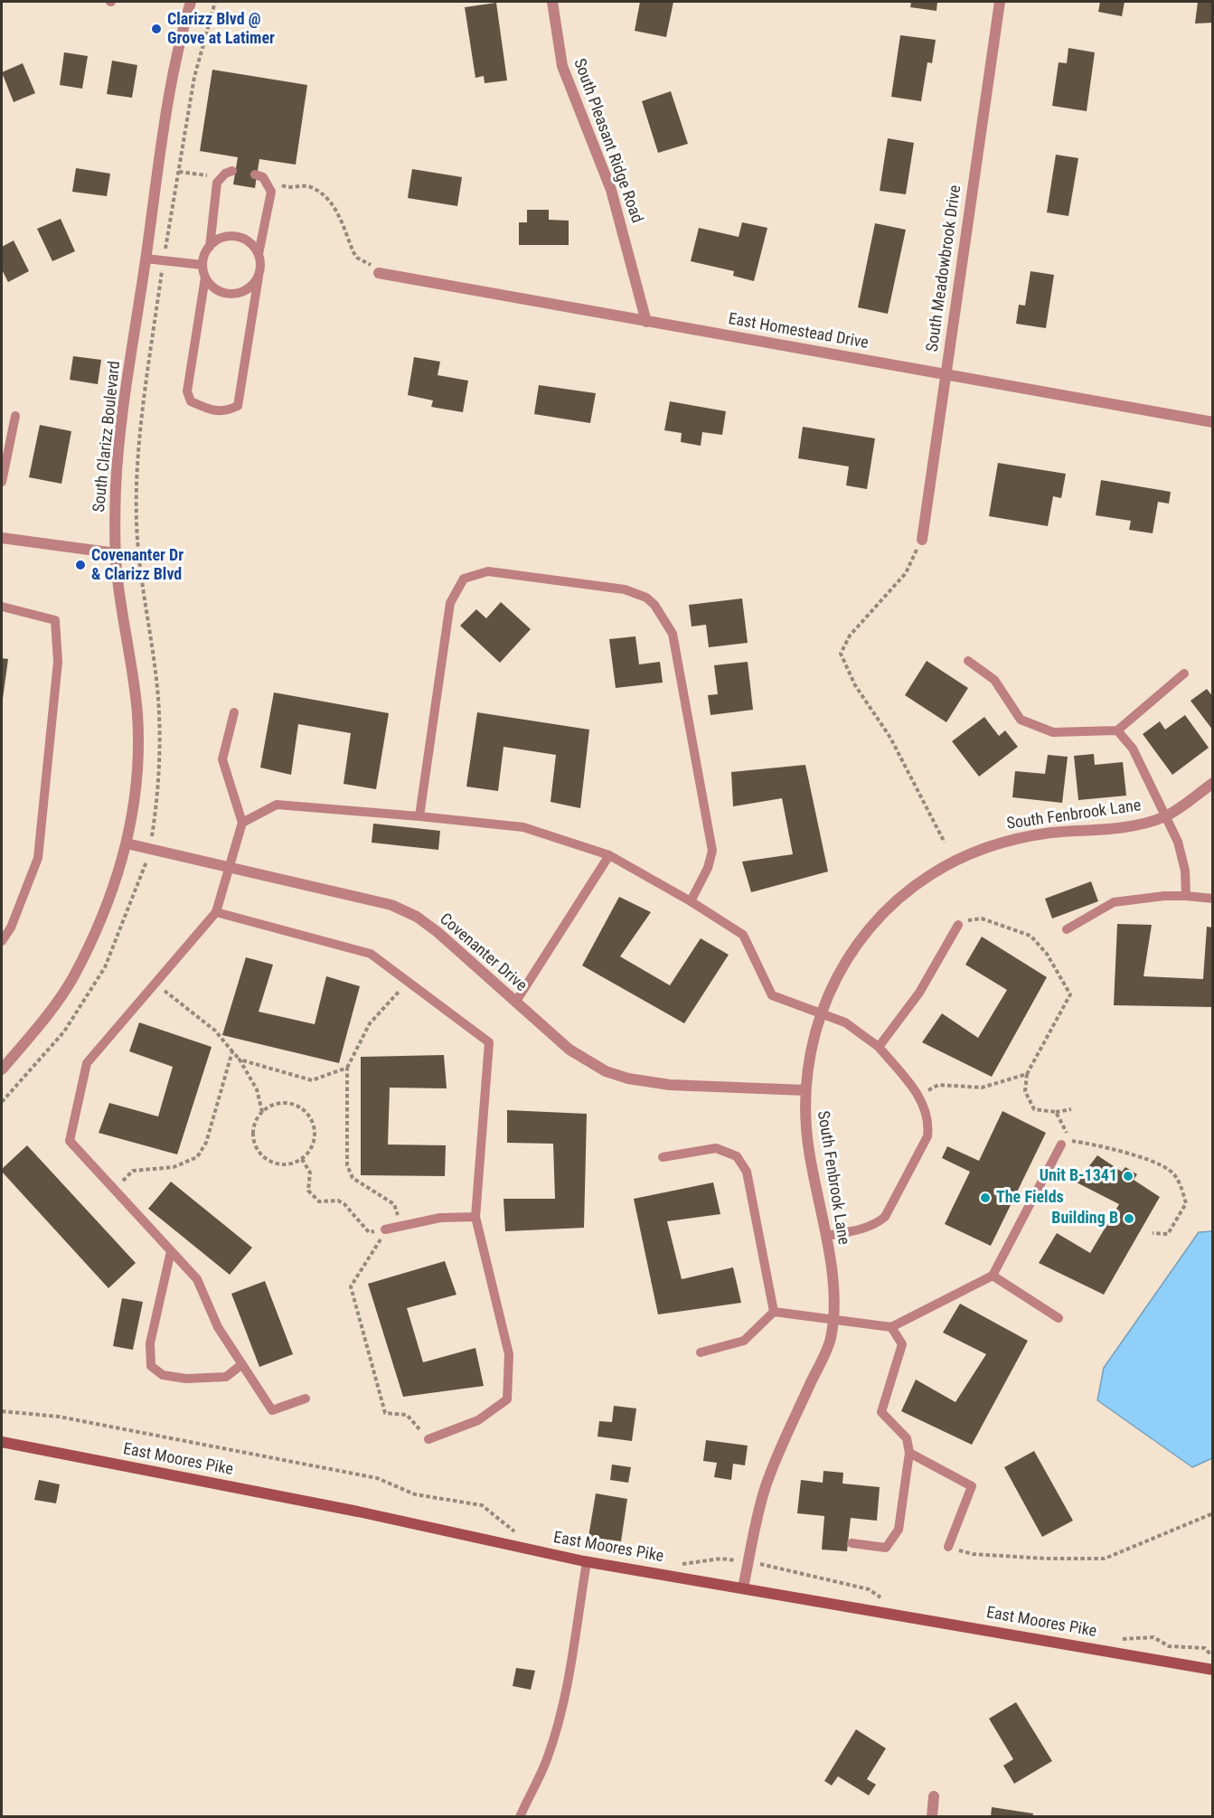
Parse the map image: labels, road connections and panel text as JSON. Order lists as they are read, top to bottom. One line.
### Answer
{"streets":{"main road":["East Moores Pike"],"street":["South Pleasant Ridge Road","South Meadowbrook Drive","East Homestead Drive","South Clarizz Boulevard","South Fenbrook Lane","Covenanter Drive"]},"crossings":[["South Pleasant Ridge Road","East Homestead Drive"],["South Meadowbrook Drive","East Homestead Drive"],["South Clarizz Boulevard","Covenanter Drive"],["South Fenbrook Lane","Covenanter Drive"],["South Fenbrook Lane","East Moores Pike"]],"places":["Clarizz Blvd @ Grove at Latimer","Covenanter Dr & Clarizz Blvd","Unit B-1341","The Fields","Building B"]}
